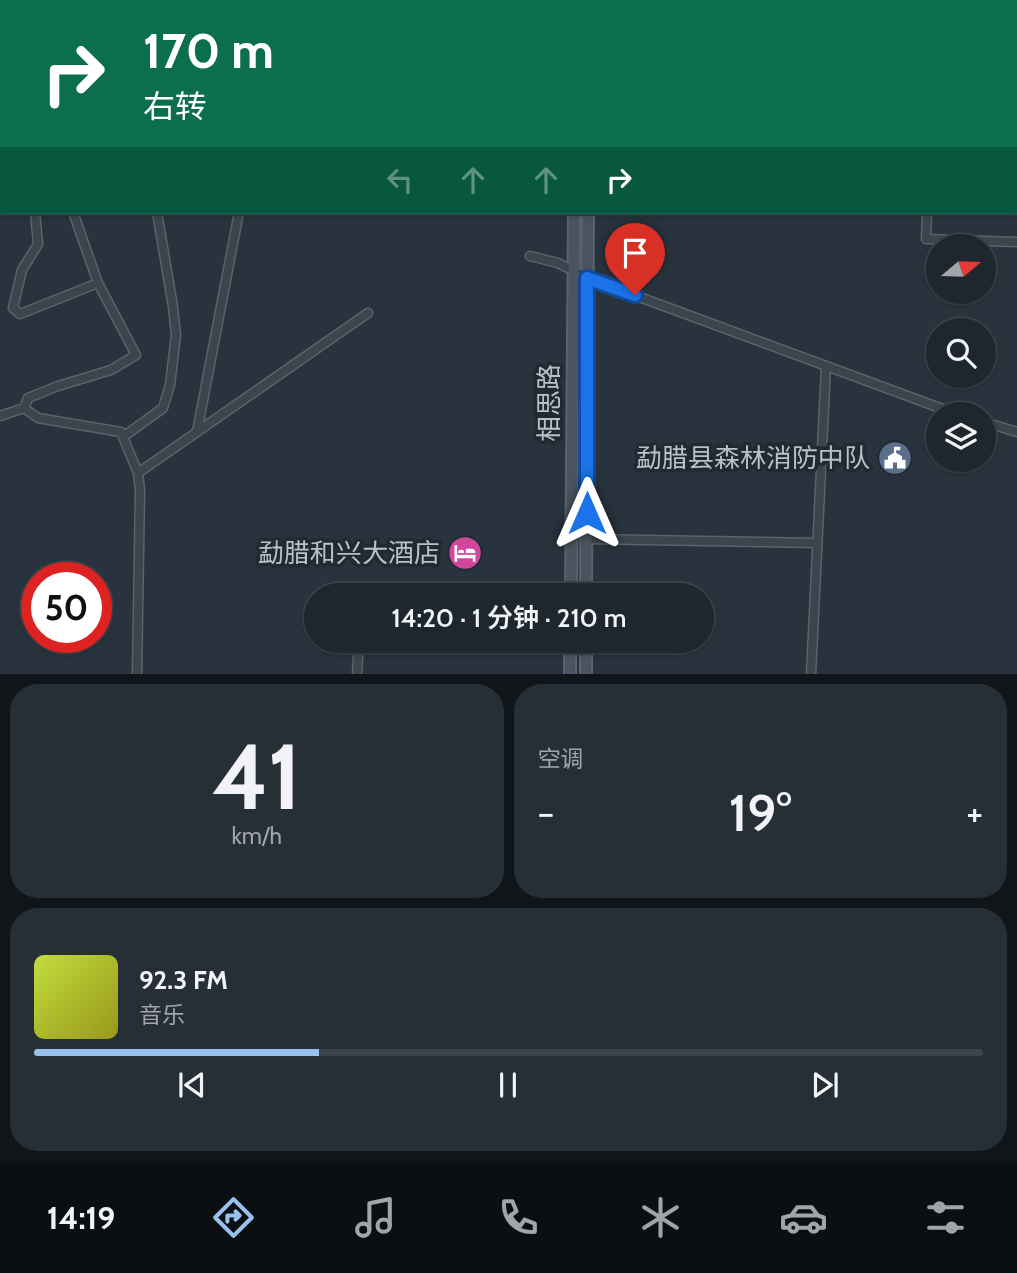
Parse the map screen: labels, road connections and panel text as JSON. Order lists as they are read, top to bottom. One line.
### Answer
{"streets":{"main road":["相思路"]},"places":{"public building":["勐腊县森林消防中队"],"hotel":["勐腊和兴大酒店"]},"north":"right","page":{"turn":["170 m","右转"],"limit":"50","trip":"14:20 · 1 分钟 · 210 m","tile":[["41","km/h"],"空调"],"heat":["−","19°","+"],"song":["92.3 FM","音乐"],"tabs":"14:19"}}
